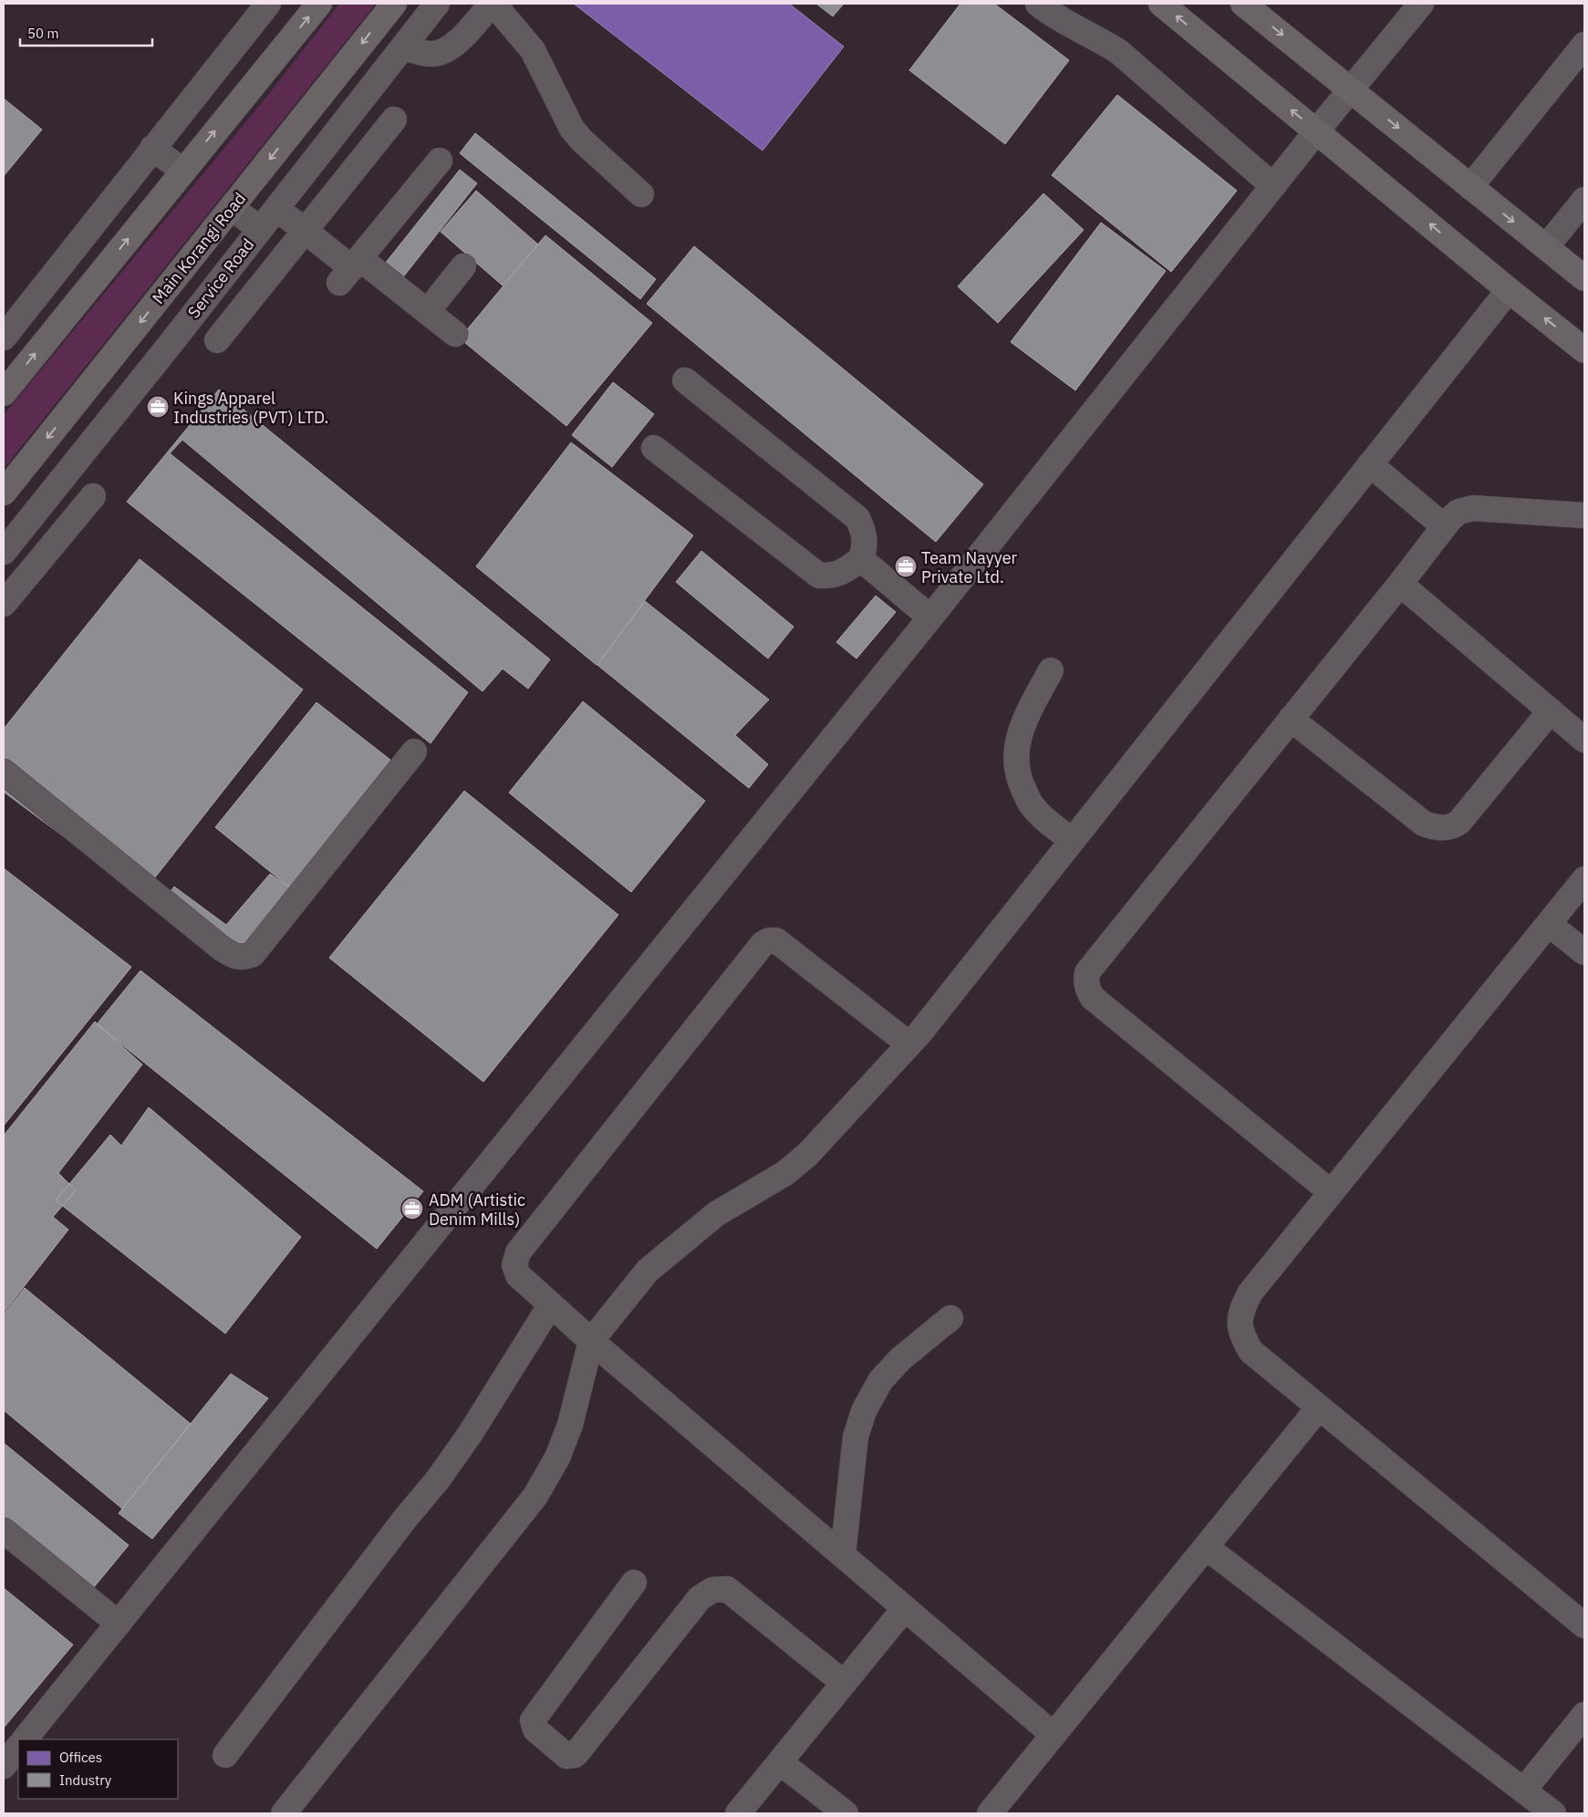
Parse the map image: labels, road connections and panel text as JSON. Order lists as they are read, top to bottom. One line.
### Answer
{"streets":{"main road":["Main Korangi Road"],"street":["Service Road"]},"places":{"office":["Kings Apparel Industries (PVT) LTD.","Team Nayyer Private Ltd.","ADM (Artistic Denim Mills)"]},"legend":["Offices","Industry"],"scale_bar":"50 m"}
